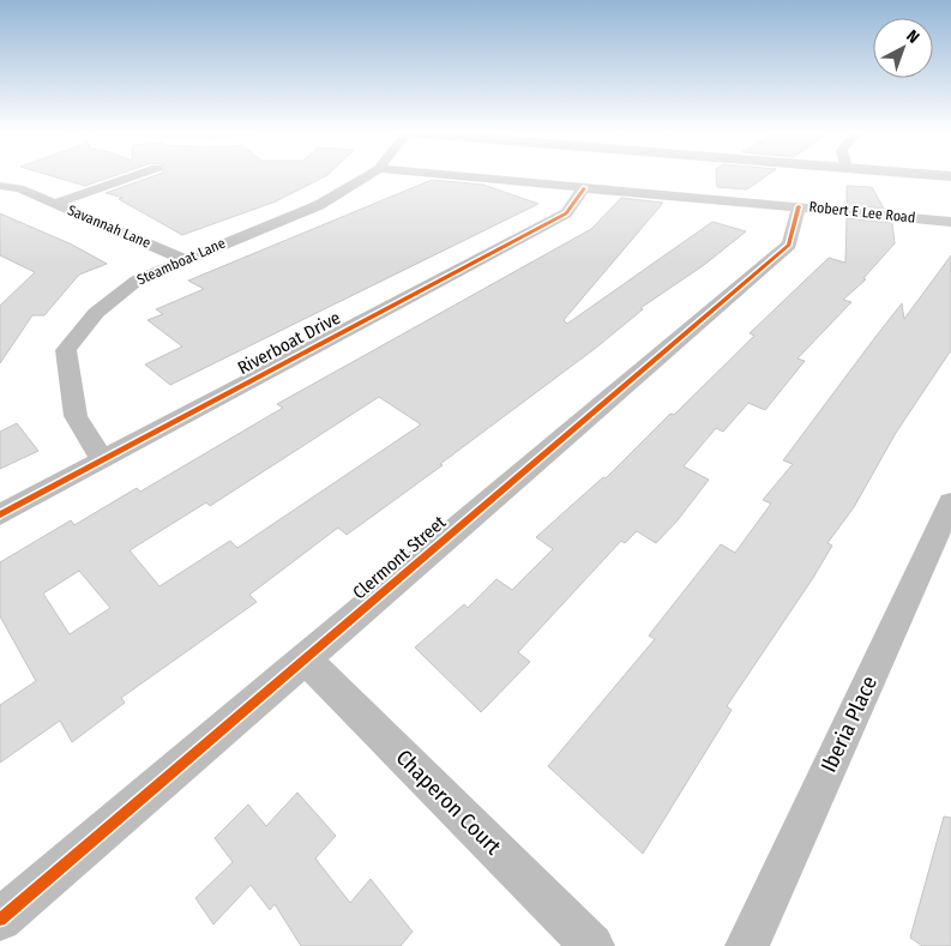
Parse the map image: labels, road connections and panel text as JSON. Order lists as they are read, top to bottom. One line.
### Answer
{"streets":{"street":["Robert E Lee Road","Savannah Lane","Steamboat Lane","Riverboat Drive","Clermont Street","Iberia Place","Chaperon Court"]},"crossings":[["Robert E Lee Road","Riverboat Drive"],["Robert E Lee Road","Clermont Street"],["Savannah Lane","Steamboat Lane"],["Steamboat Lane","Riverboat Drive"],["Clermont Street","Chaperon Court"]],"north":"top right"}
